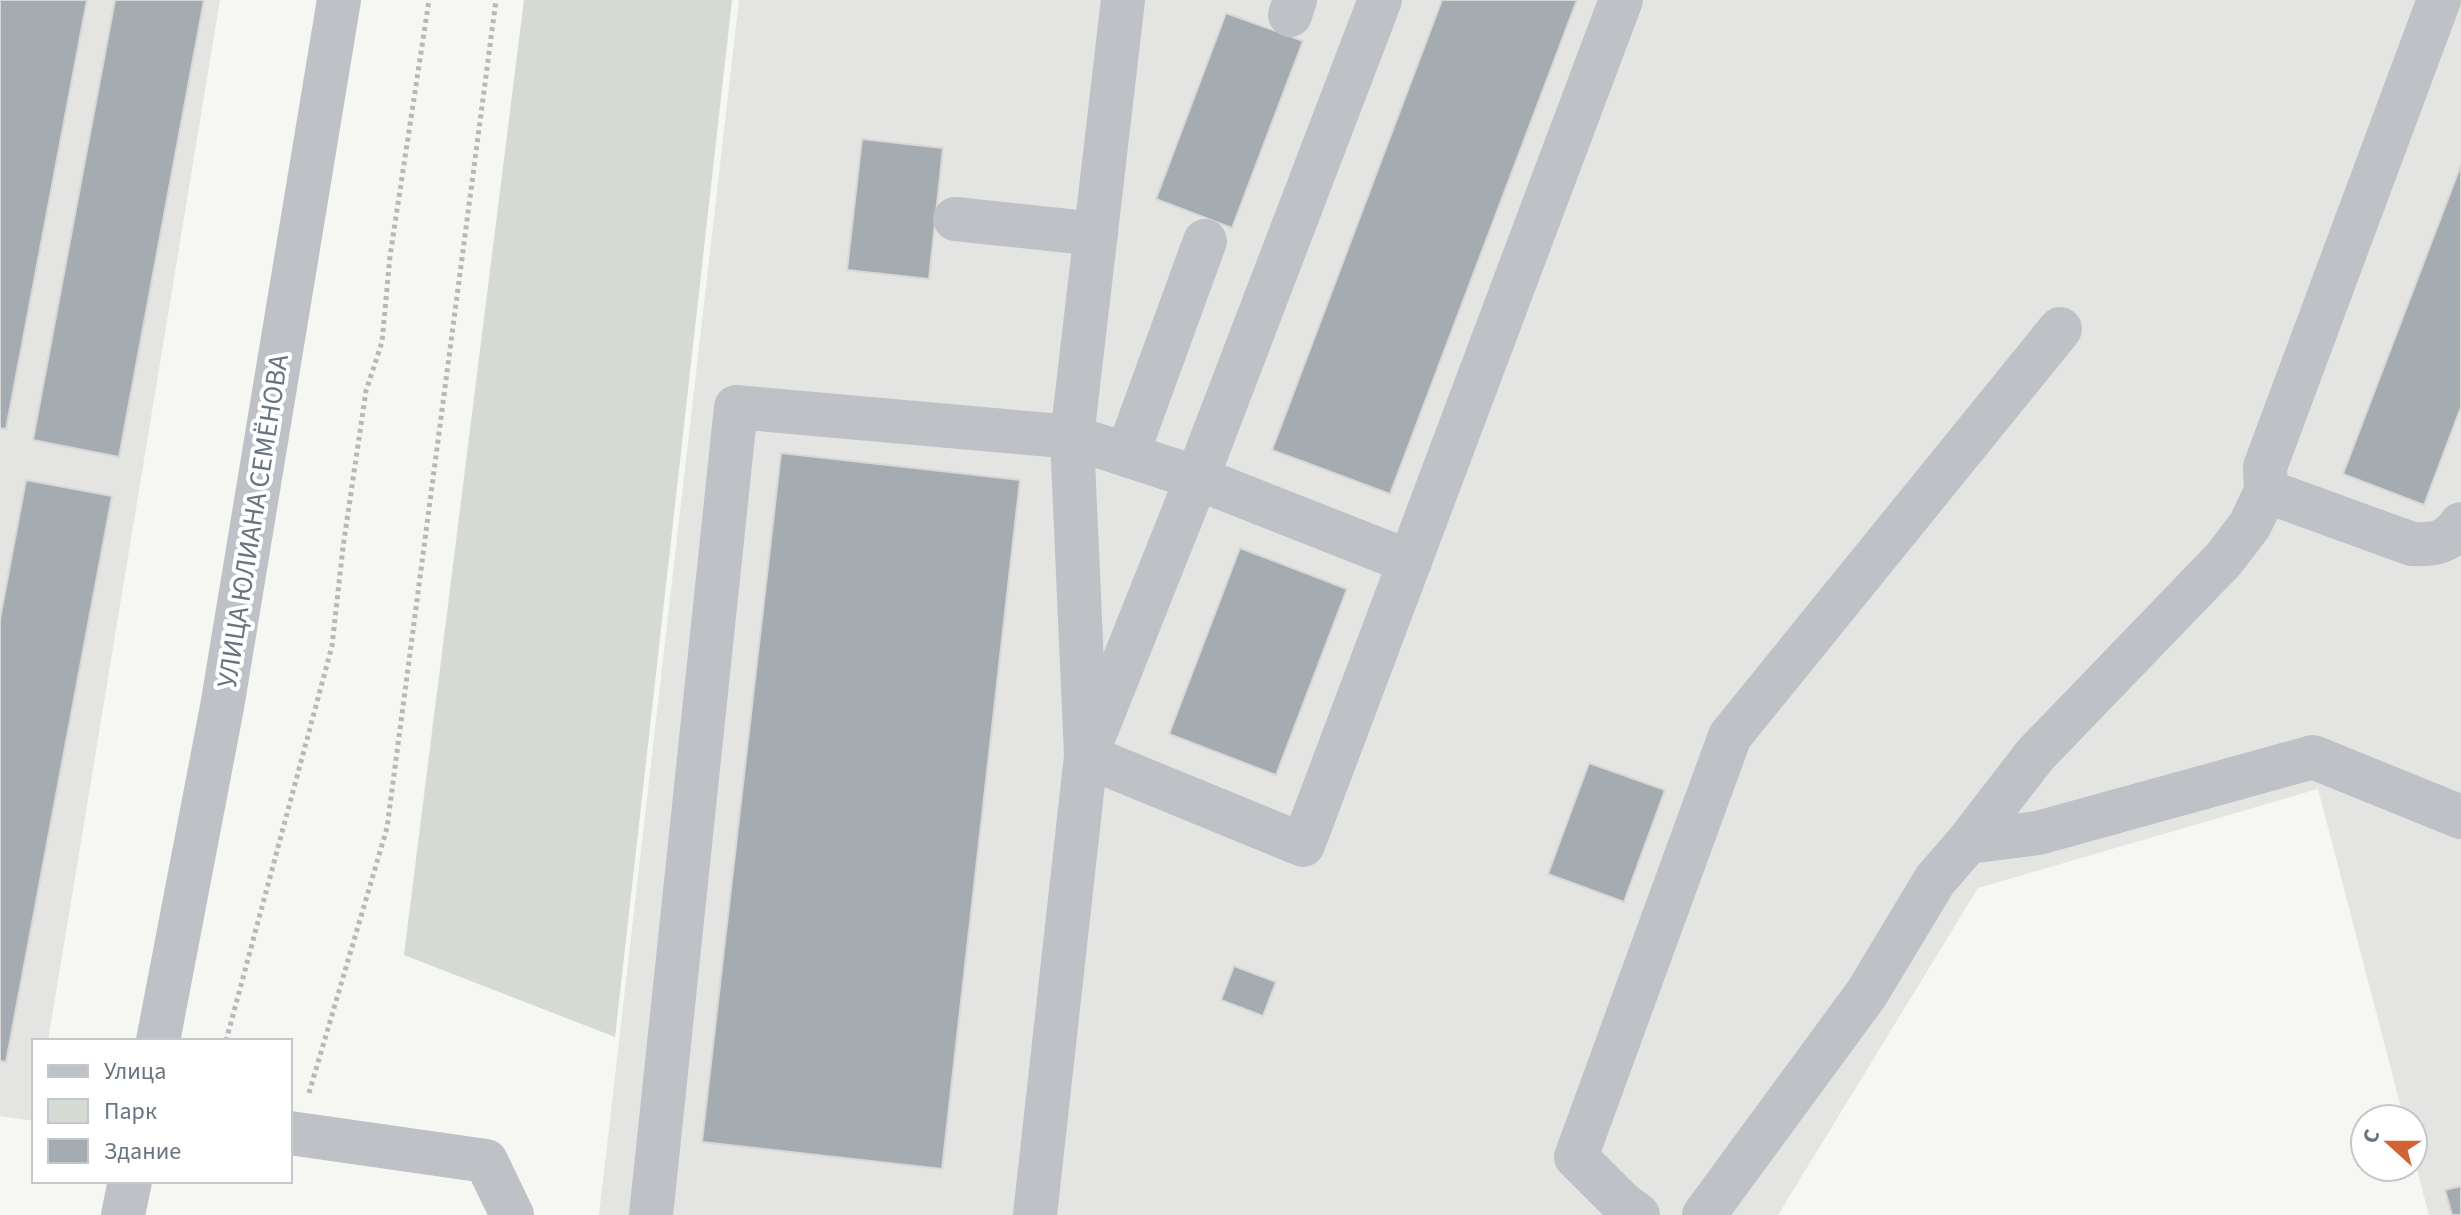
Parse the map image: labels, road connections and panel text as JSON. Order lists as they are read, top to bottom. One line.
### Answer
{"streets":{"street":["УЛИЦА ЮЛИАНА СЕМЁНОВА"]},"legend":["Улица","Парк","Здание"],"north":"left"}
